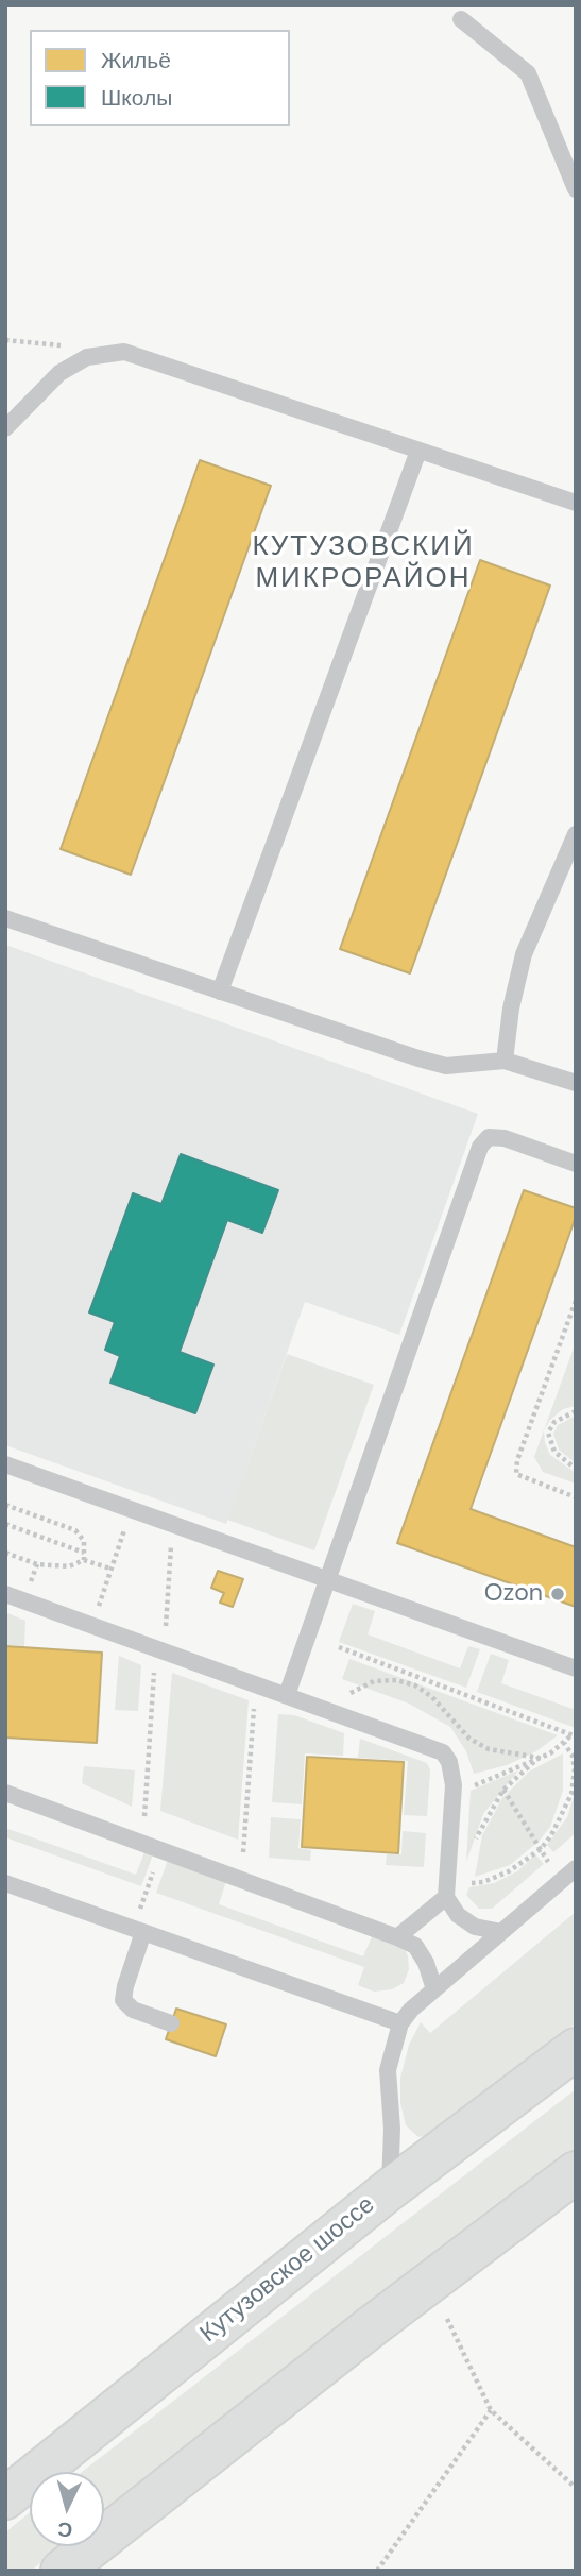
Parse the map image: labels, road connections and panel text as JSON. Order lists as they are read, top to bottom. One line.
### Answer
{"streets":{"main road":["Кутузовское шоссе"]},"districts":["КУТУЗОВСКИЙ МИКРОРАЙОН"],"places":["Ozon"],"legend":["Жильё","Школы"],"north":"bottom"}
